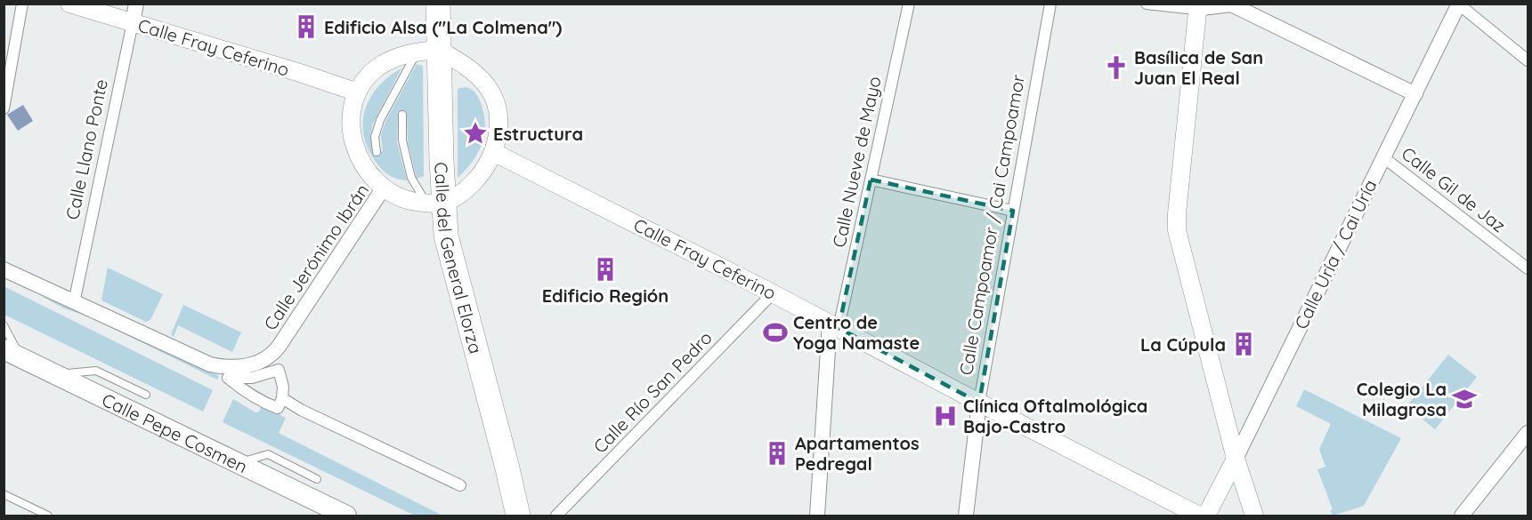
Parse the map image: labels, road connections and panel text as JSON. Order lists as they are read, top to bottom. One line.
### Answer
{"streets":{"highway":["Calle del General Elorza"],"main road":["Calle Pepe Cosmen"],"street":["Calle Fray Ceferino","Calle Llano Ponte","Calle Nueve de Mayo","Calle Gil de Jaz","Calle Campoamor / Cai Campoamor","Calle Uría / Cai Uría","Calle Jerónimo Ibrán","Calle Río San Pedro"]},"crossings":[["Calle Fray Ceferino","Calle Llano Ponte"],["Calle Fray Ceferino","Calle Nueve de Mayo"],["Calle Fray Ceferino","Calle Campoamor / Cai Campoamor"],["Calle Fray Ceferino","Calle Uría / Cai Uría"],["Calle Fray Ceferino","Calle Río San Pedro"],["Calle Llano Ponte","Calle Jerónimo Ibrán"],["Calle Gil de Jaz","Calle Uría / Cai Uría"]],"places":{"building":["Edificio Alsa (\"La Colmena\")","Edificio Región","La Cúpula","Apartamentos Pedregal"],"church":["Basílica de San Juan El Real"],"place":["Estructura"],"sports":["Centro de Yoga Namaste"],"school or university":["Colegio La Milagrosa"],"hospital":["Clínica Oftalmológica Bajo-Castro"]}}
